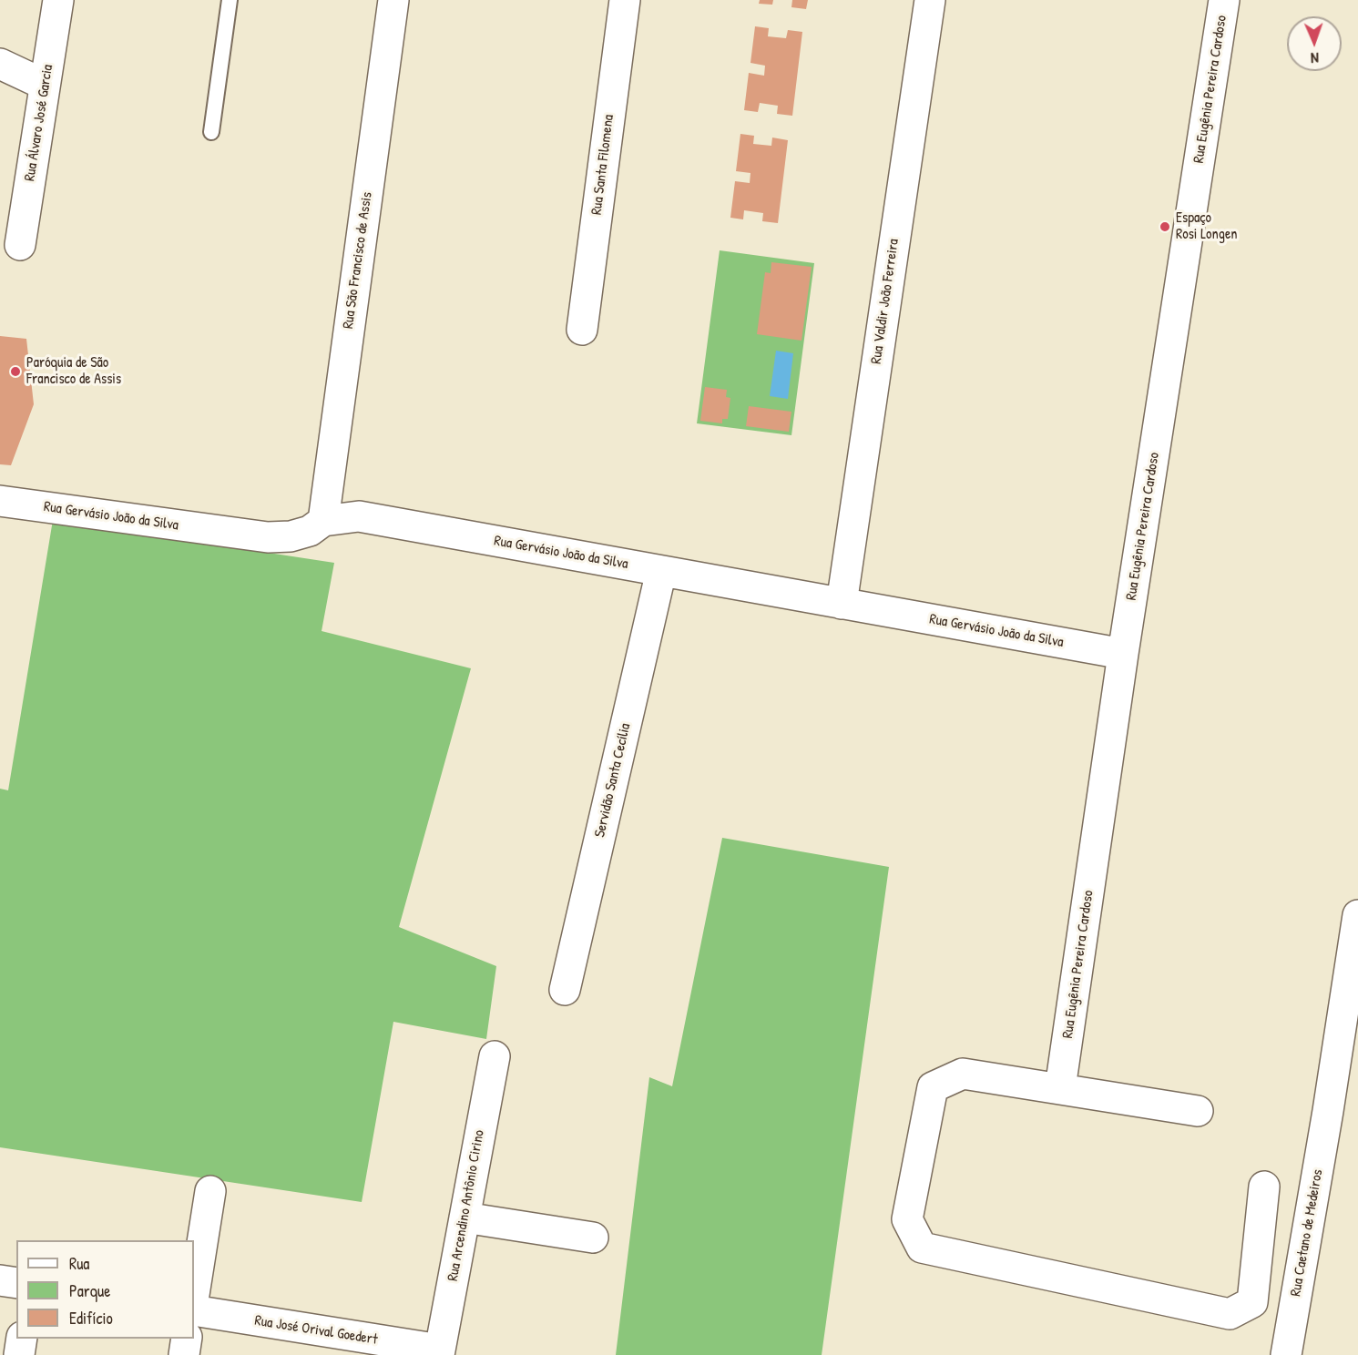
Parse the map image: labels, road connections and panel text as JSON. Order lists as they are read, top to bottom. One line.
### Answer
{"streets":{"street":["Rua Eugênia Pereira Cardoso","Rua Álvaro José Garcia","Rua Santa Filomena","Rua São Francisco de Assis","Rua Valdir João Ferreira","Rua Gervásio João da Silva","Servidão Santa Cecília","Rua Arcendino Antônio Cirino","Rua Caetano de Medeiros","Rua José Orival Goedert"]},"crossings":[["Rua Eugênia Pereira Cardoso","Rua Gervásio João da Silva"],["Rua São Francisco de Assis","Rua Gervásio João da Silva"],["Rua Valdir João Ferreira","Rua Gervásio João da Silva"],["Rua Gervásio João da Silva","Servidão Santa Cecília"],["Rua Arcendino Antônio Cirino","Rua José Orival Goedert"]],"places":["Espaço Rosi Longen","Paróquia de São Francisco de Assis"],"legend":["Rua","Parque","Edifício"],"north":"bottom"}
